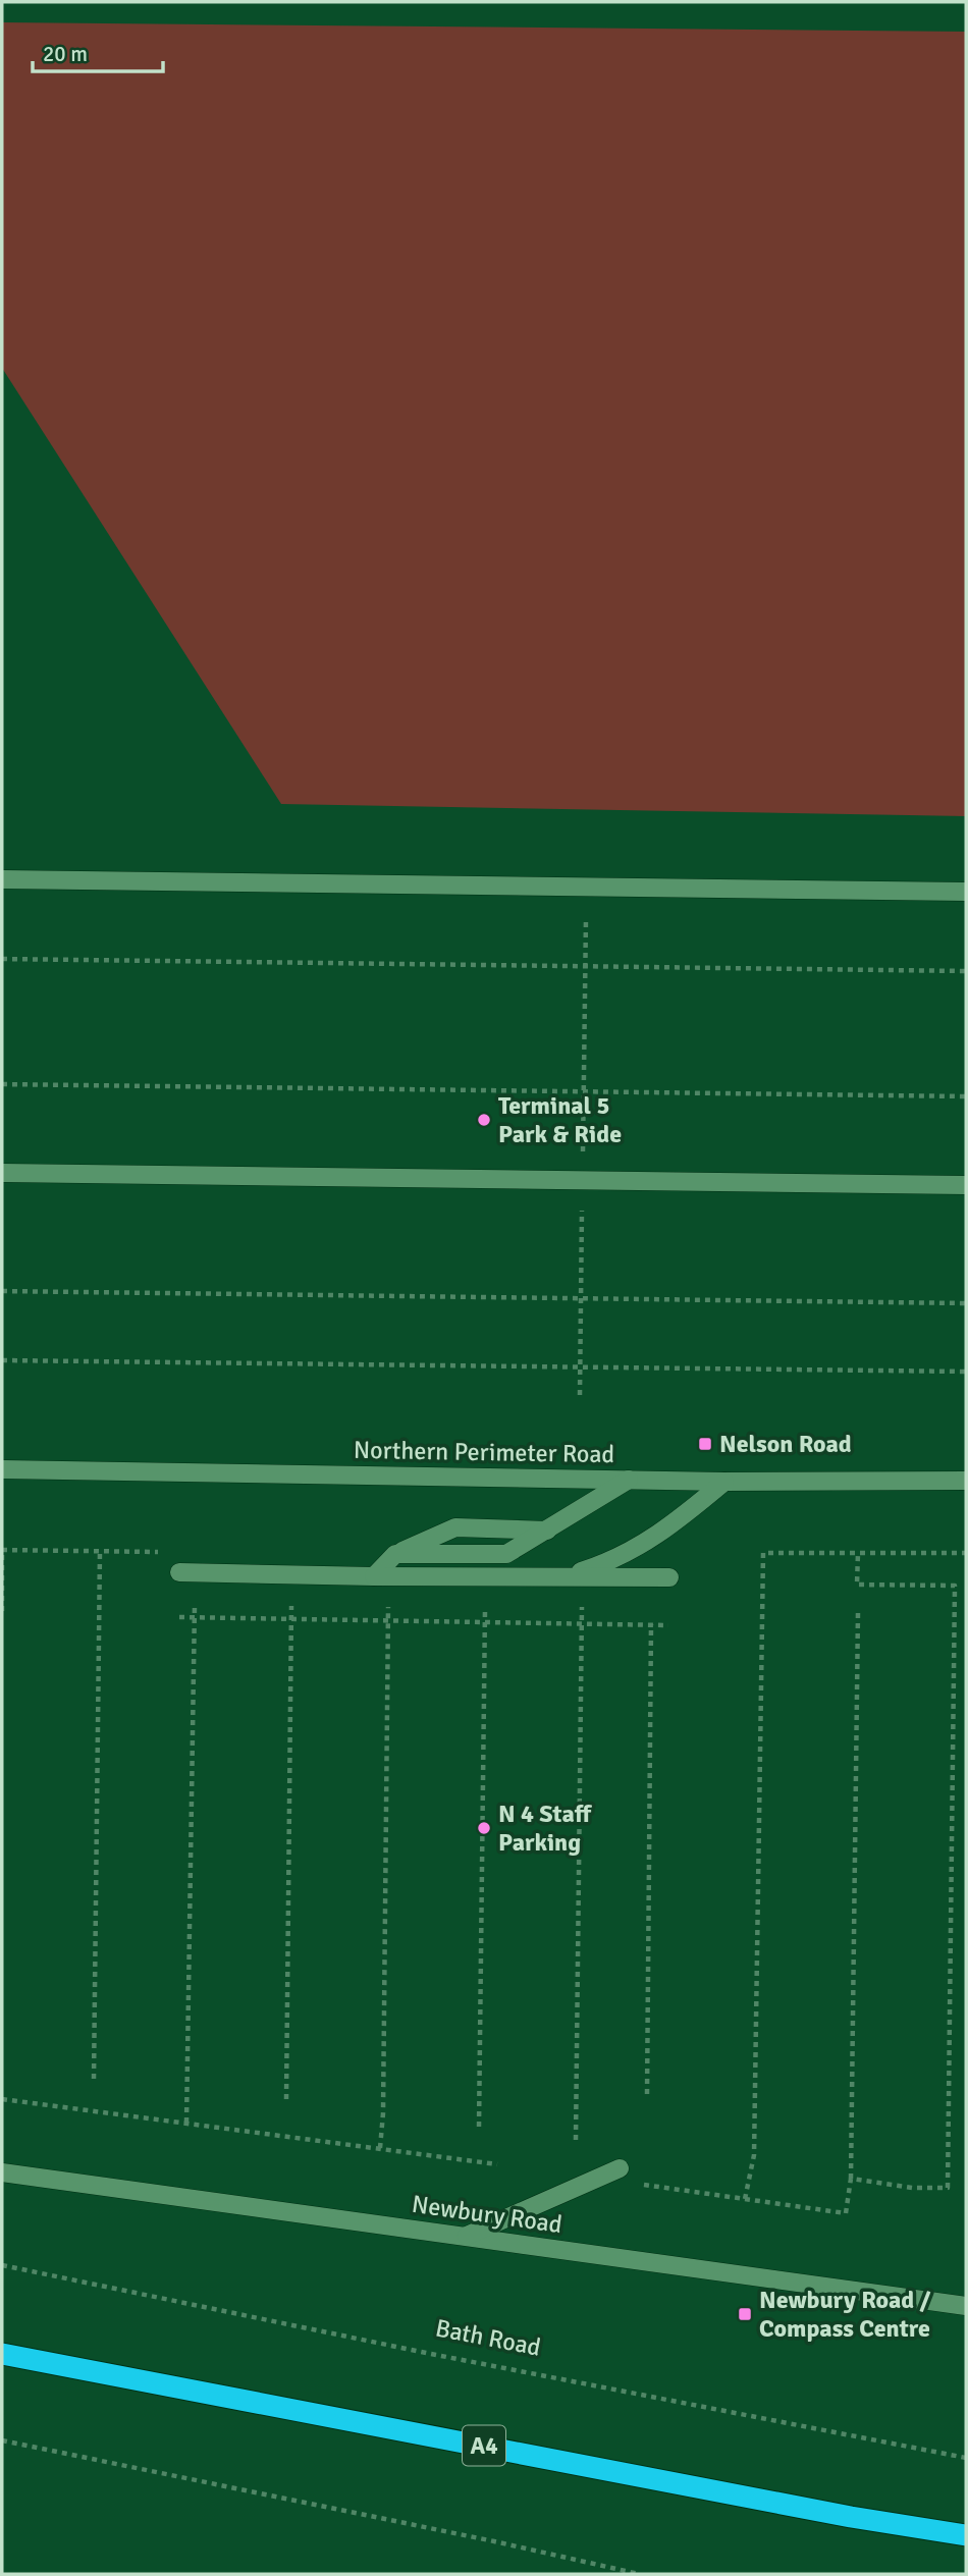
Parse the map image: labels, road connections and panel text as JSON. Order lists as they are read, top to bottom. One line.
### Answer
{"streets":{"highway":["A4"],"street":["Northern Perimeter Road","Newbury Road"],"path":["Bath Road"]},"places":{"other":["Terminal 5 Park & Ride","N 4 Staff Parking"],"transit":["Nelson Road","Newbury Road / Compass Centre"]},"scale_bar":"20 m"}
